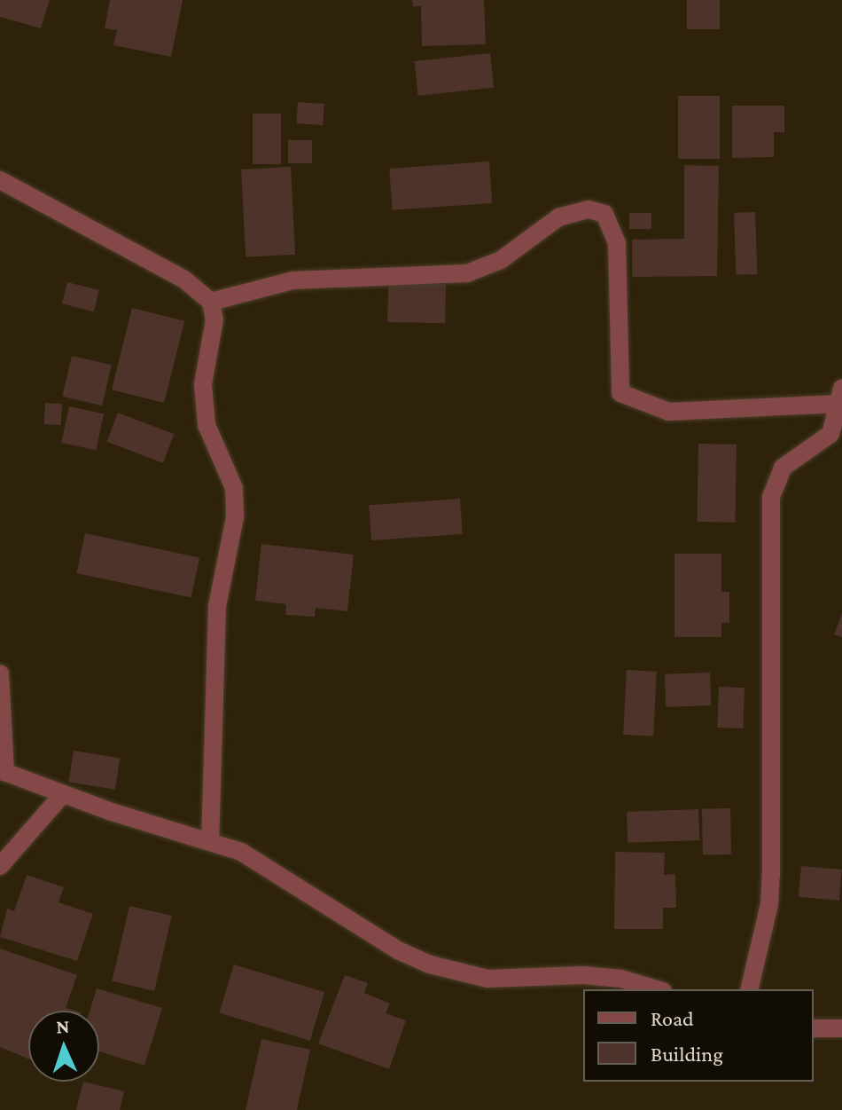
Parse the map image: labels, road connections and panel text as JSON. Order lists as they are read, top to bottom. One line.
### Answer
{"legend":["Road","Building"],"north":"top"}
